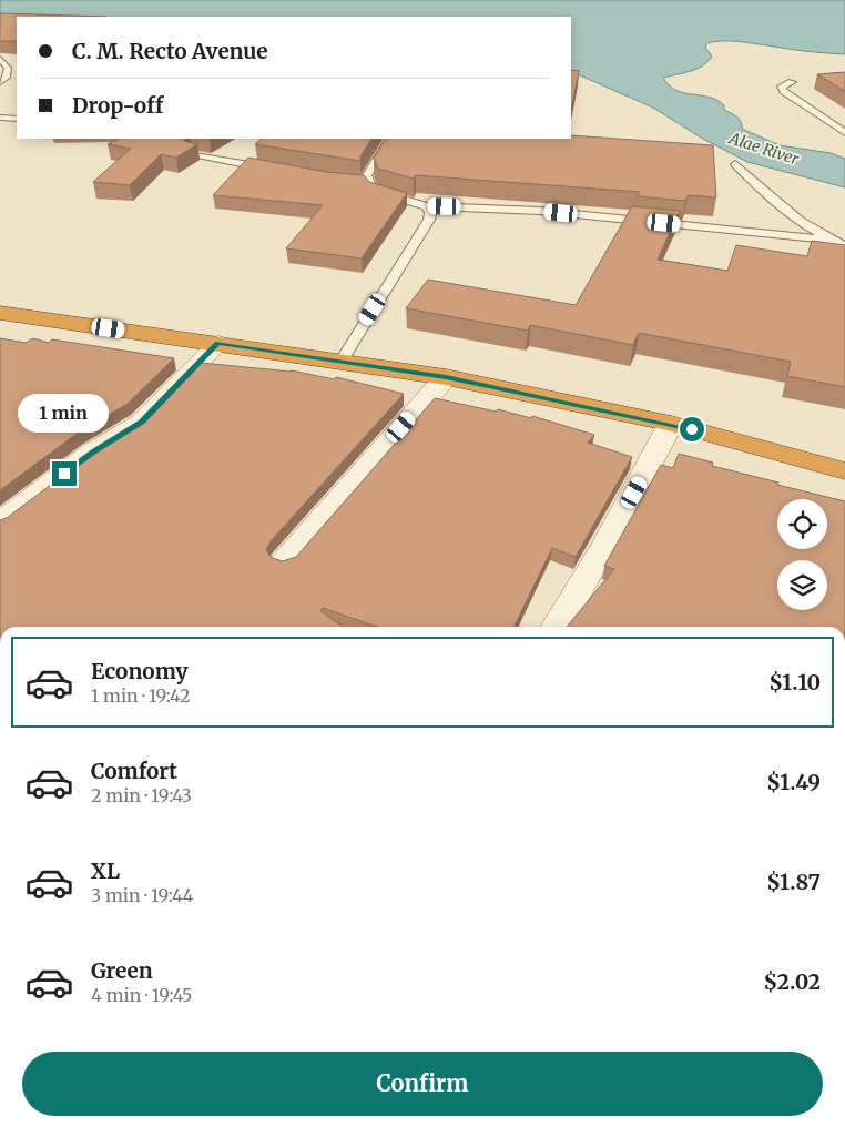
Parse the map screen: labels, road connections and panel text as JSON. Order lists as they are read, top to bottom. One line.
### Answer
{"water":["Alae River"],"page":{"banner":["C. M. Recto Avenue","Drop-off"],"bubble":"1 min","list":[{"name":"Economy","note":"1 min · 19:42","value":"$1.10"},{"name":"Comfort","note":"2 min · 19:43","value":"$1.49"},{"name":"XL","note":"3 min · 19:44","value":"$1.87"},{"name":"Green","note":"4 min · 19:45","value":"$2.02"}],"buttons":"Confirm"}}
